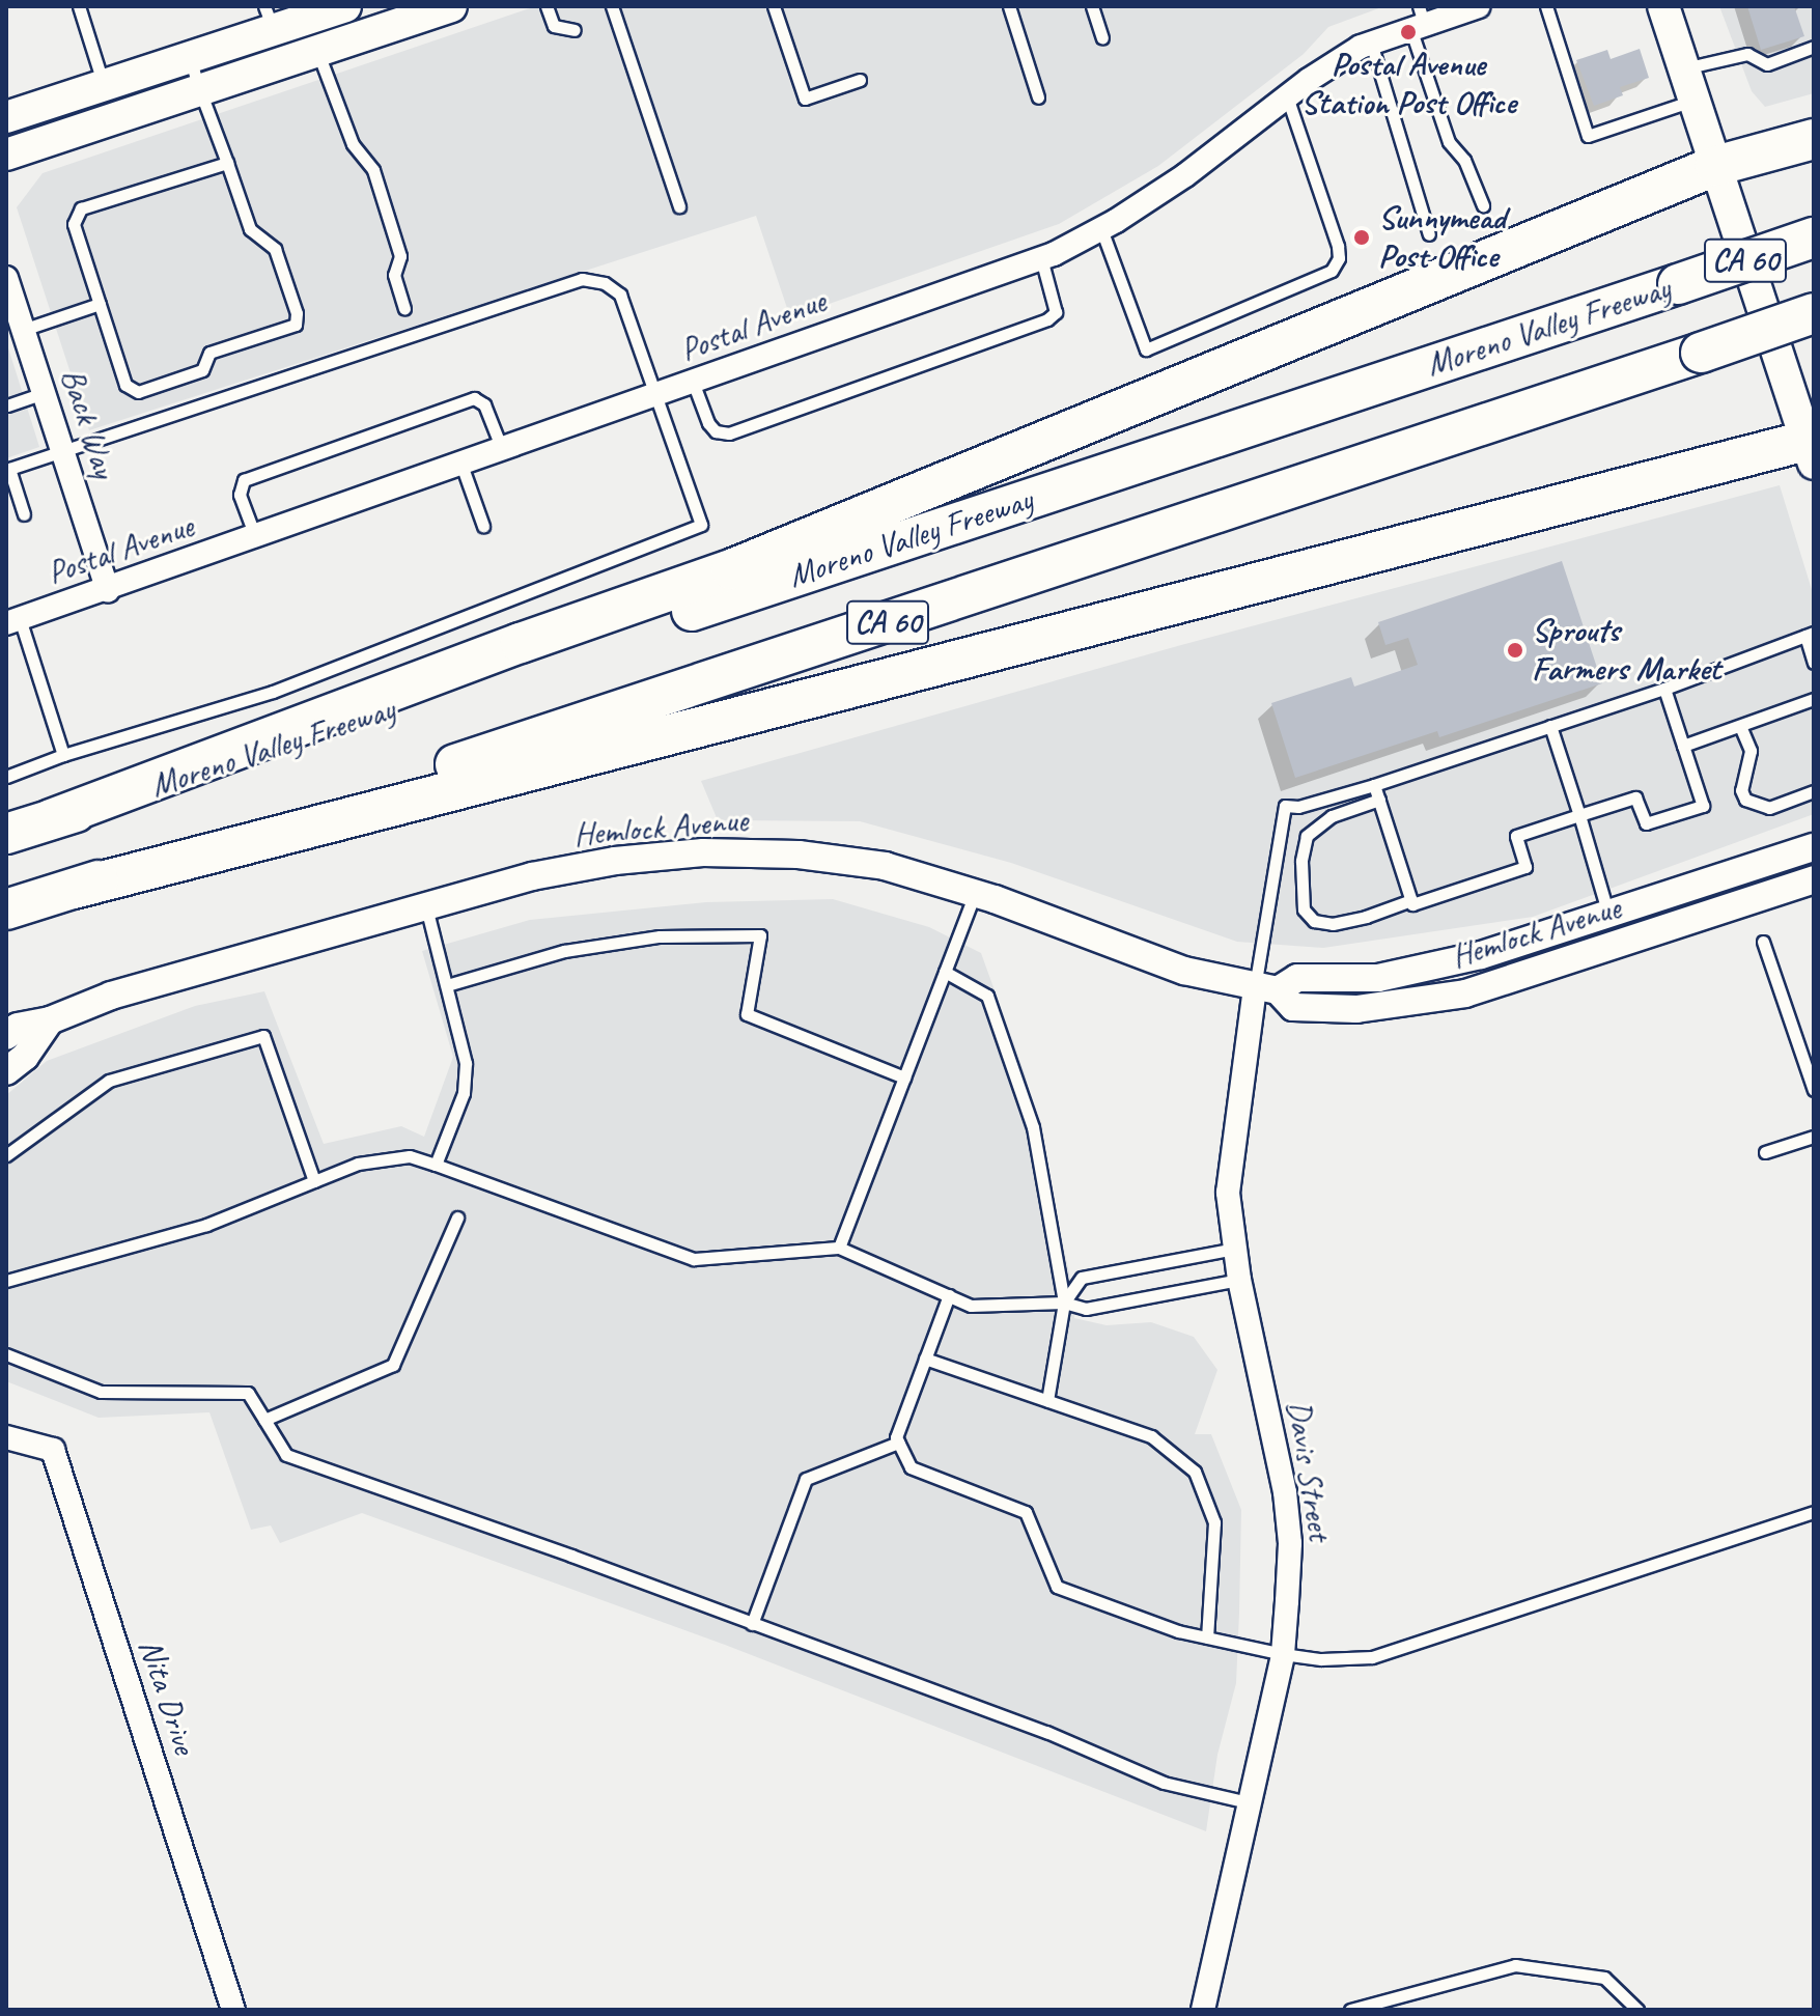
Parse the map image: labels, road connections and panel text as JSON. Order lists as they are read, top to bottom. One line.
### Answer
{"streets":{"highway":["CA 60","Moreno Valley Freeway"],"street":["Postal Avenue","Back Way","Hemlock Avenue","Davis Street","Nita Drive"]},"crossings":[["Postal Avenue","Back Way"],["Hemlock Avenue","Davis Street"]],"places":["Postal Avenue Station Post Office","Sunnymead Post Office","Sprouts Farmers Market"]}
